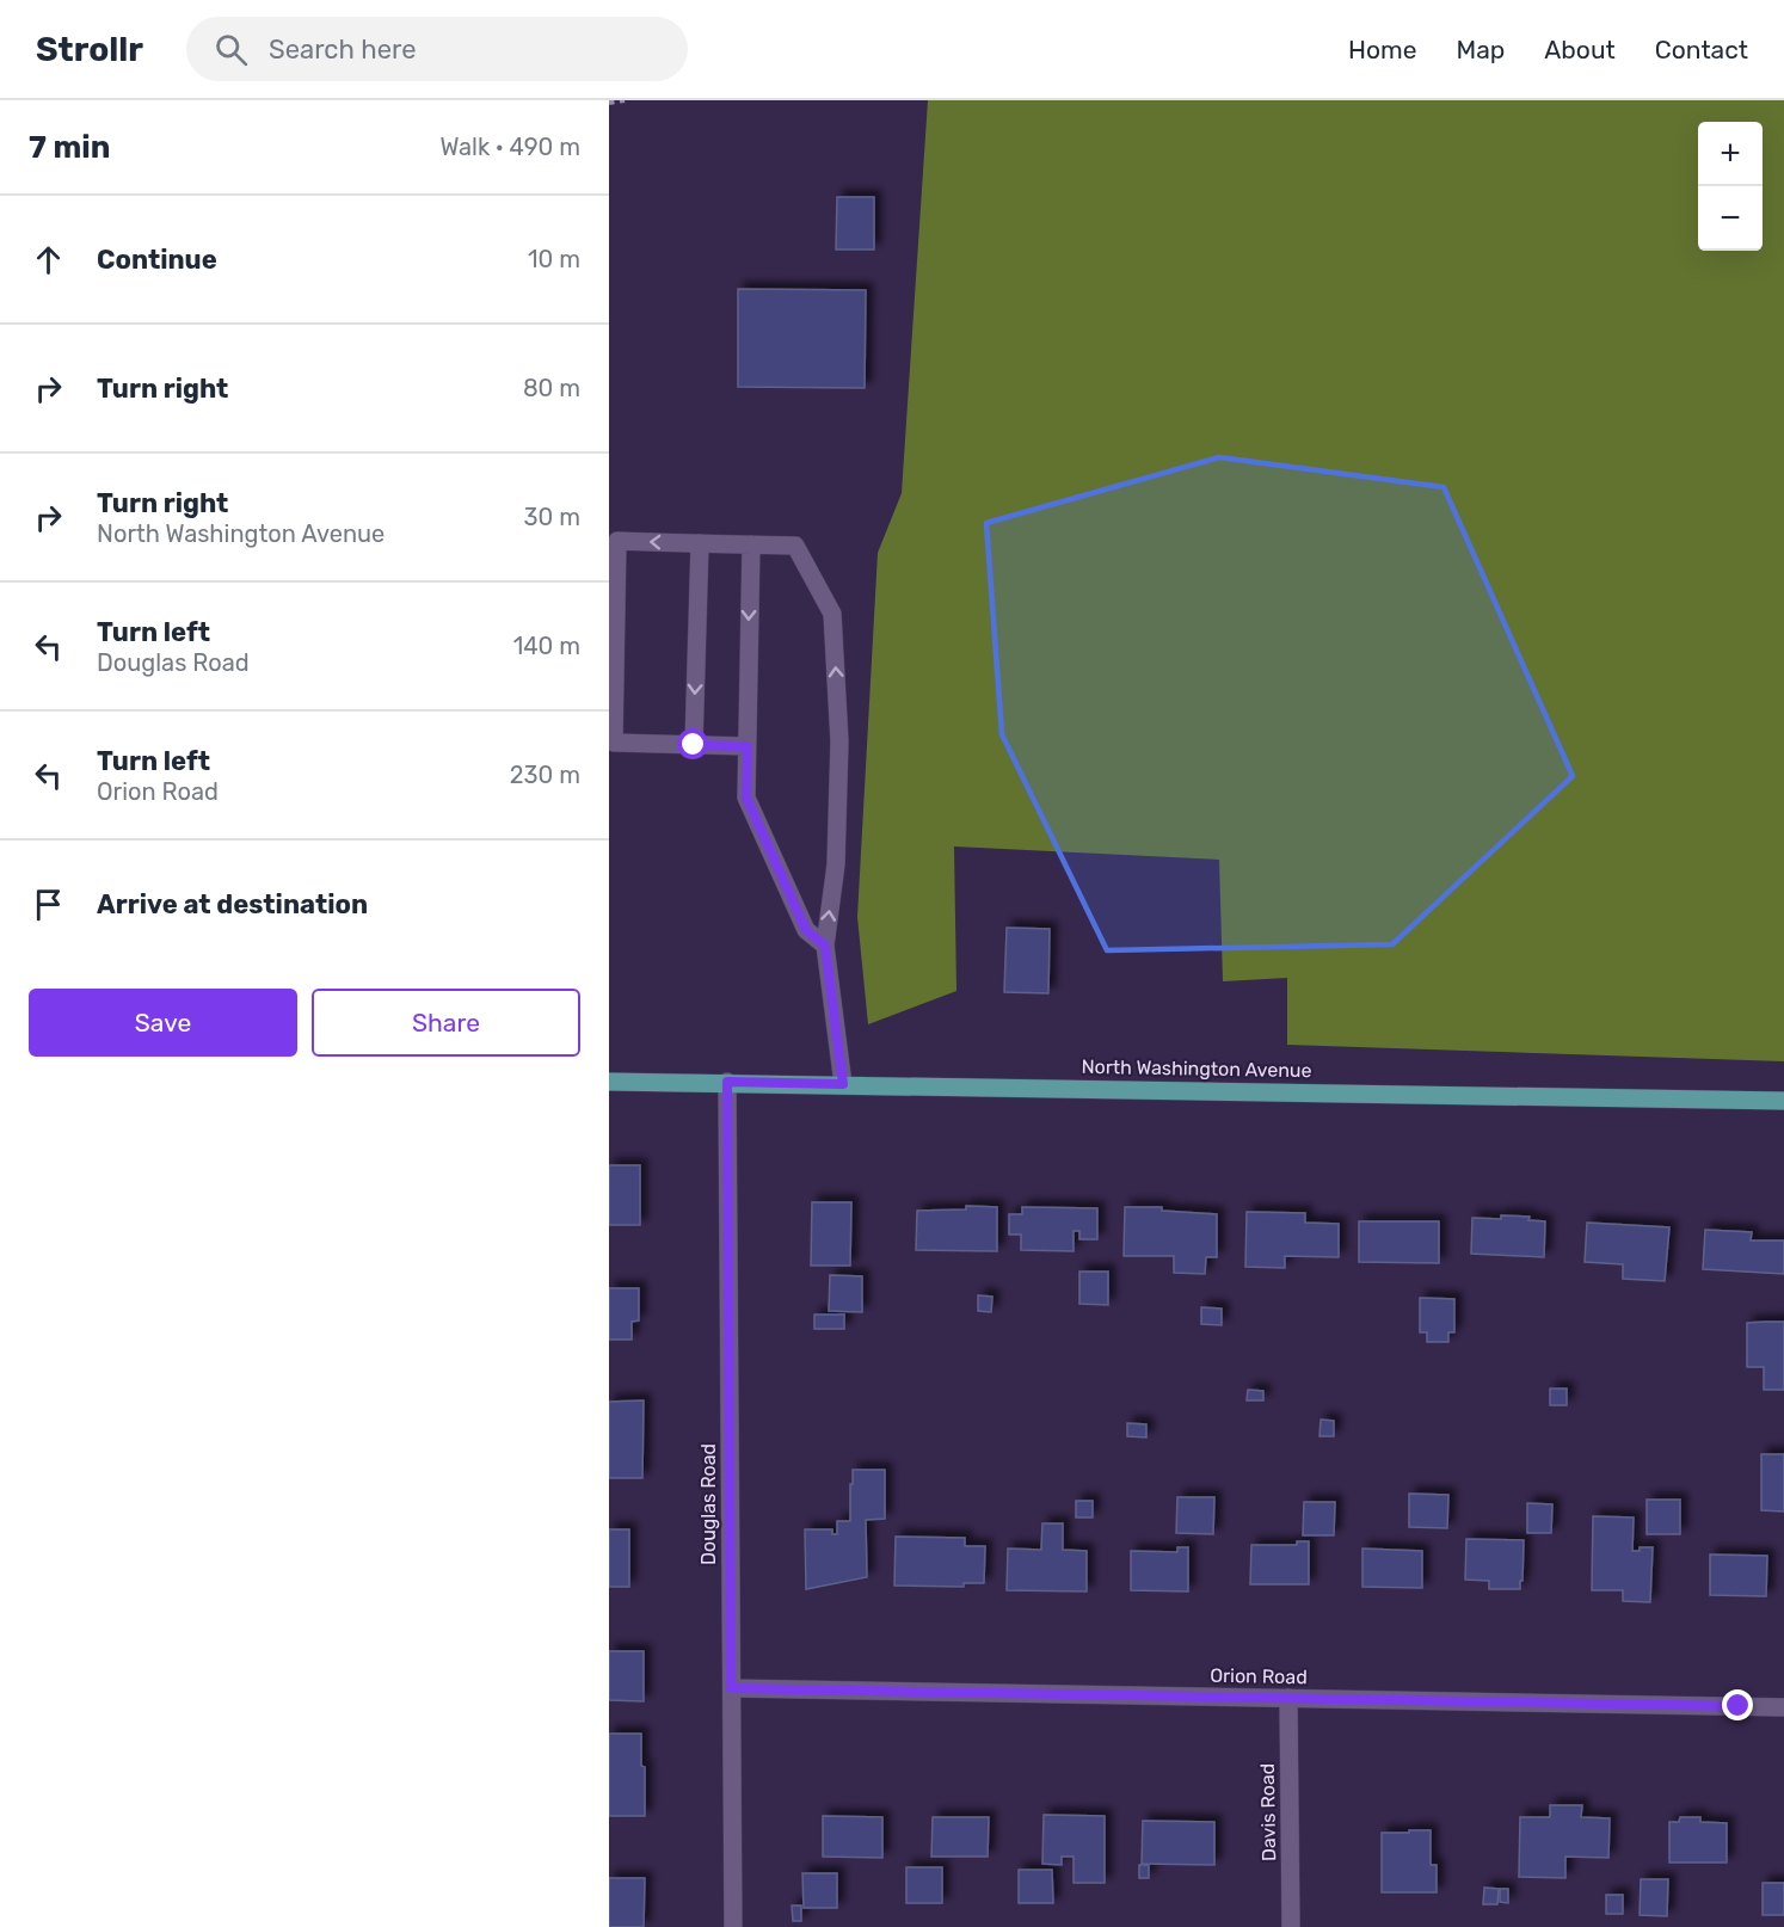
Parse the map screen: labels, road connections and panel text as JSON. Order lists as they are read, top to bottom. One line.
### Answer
{"streets":{"main road":["North Washington Avenue"],"street":["Douglas Road","Orion Road","Davis Road"]},"crossings":[["North Washington Avenue","Douglas Road"],["Douglas Road","Orion Road"],["Orion Road","Davis Road"]],"page":{"header":"Strollr","search":"Search here","nav":["Home","Map","About","Contact"],"heading":["7 min","Walk · 490 m"],"map_buttons":["+","−"],"list":[["Continue","10 m"],["Turn right","80 m"],["Turn right","North Washington Avenue","30 m"],["Turn left","Douglas Road","140 m"],["Turn left","Orion Road","230 m"],"Arrive at destination"],"buttons":["Save","Share"]}}
